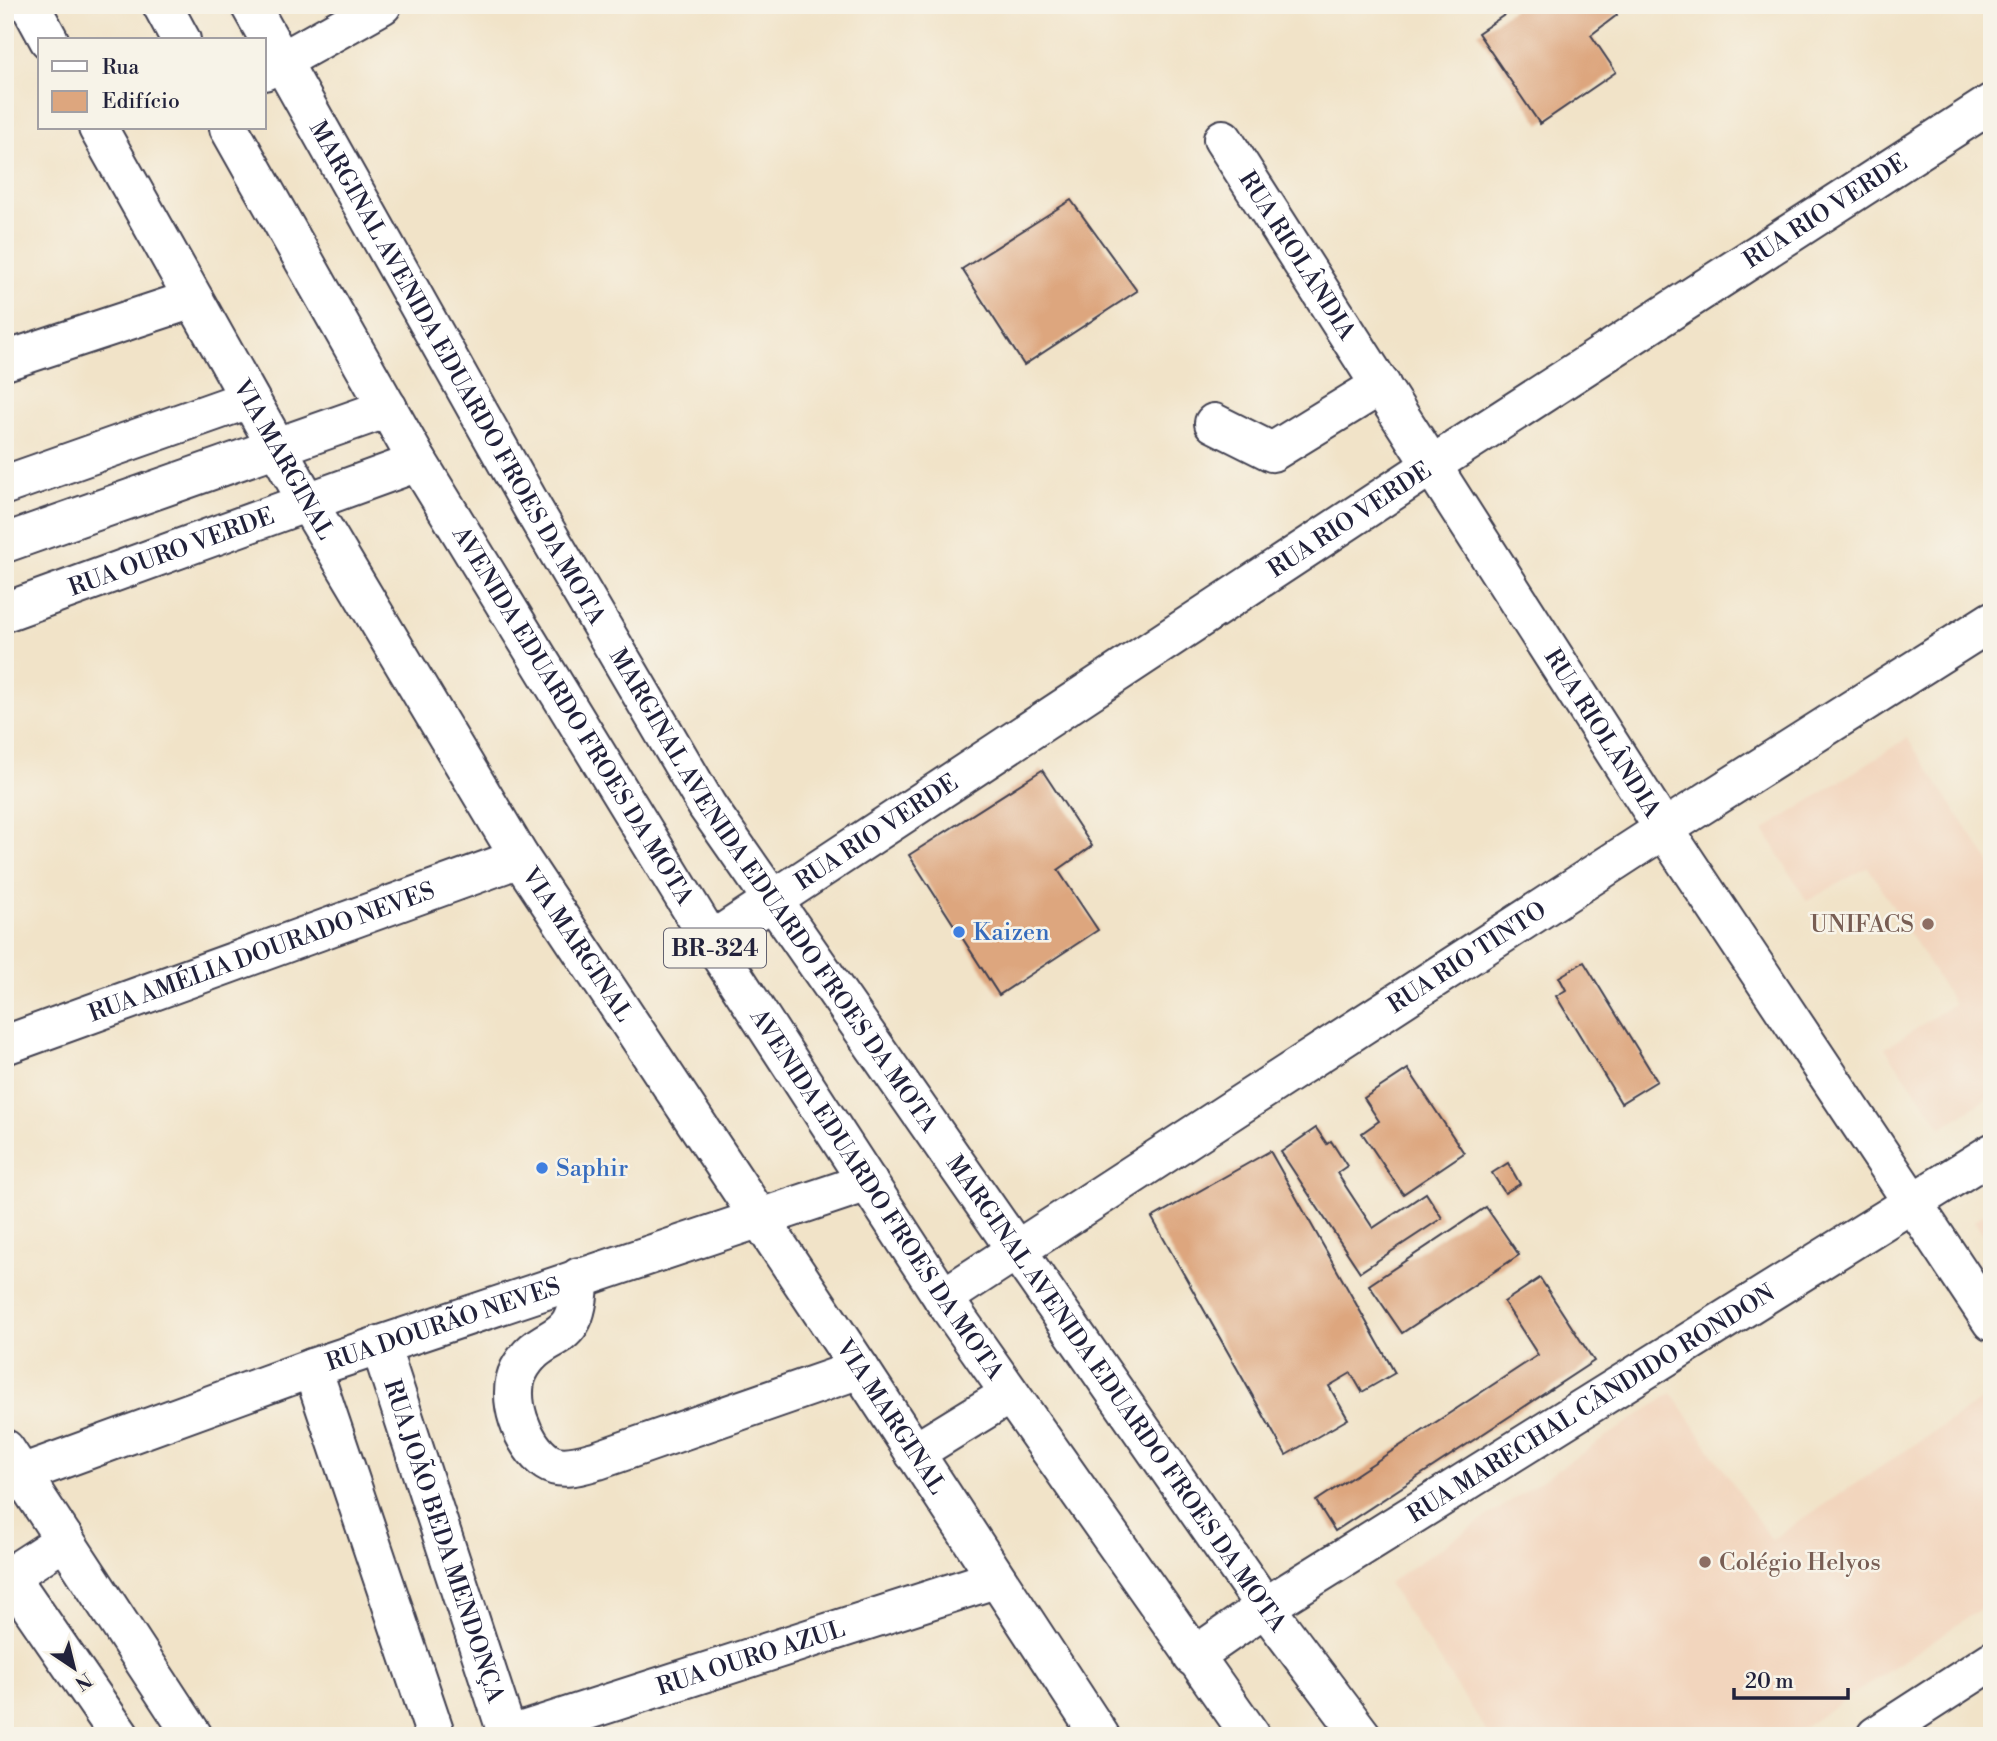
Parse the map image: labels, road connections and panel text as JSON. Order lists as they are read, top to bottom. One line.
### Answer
{"streets":{"main road":["RUA RIO VERDE","RUA RIOLÂNDIA","MARGINAL AVENIDA EDUARDO FROES DA MOTA","VIA MARGINAL","RUA OURO VERDE","AVENIDA EDUARDO FROES DA MOTA","BR-324","RUA AMÉLIA DOURADO NEVES","RUA RIO TINTO","RUA DOURÃO NEVES","RUA MARECHAL CÂNDIDO RONDON","RUA JOÃO BEDA MENDONÇA","RUA OURO AZUL"]},"crossings":[["RUA RIO VERDE","RUA RIOLÂNDIA"],["RUA RIO VERDE","MARGINAL AVENIDA EDUARDO FROES DA MOTA"],["RUA RIO VERDE","AVENIDA EDUARDO FROES DA MOTA"],["RUA RIOLÂNDIA","RUA RIO TINTO"],["RUA RIOLÂNDIA","RUA MARECHAL CÂNDIDO RONDON"],["MARGINAL AVENIDA EDUARDO FROES DA MOTA","RUA RIO TINTO"],["MARGINAL AVENIDA EDUARDO FROES DA MOTA","RUA MARECHAL CÂNDIDO RONDON"],["VIA MARGINAL","RUA OURO VERDE"],["VIA MARGINAL","RUA AMÉLIA DOURADO NEVES"],["VIA MARGINAL","RUA DOURÃO NEVES"],["VIA MARGINAL","RUA OURO AZUL"],["RUA OURO VERDE","AVENIDA EDUARDO FROES DA MOTA"],["AVENIDA EDUARDO FROES DA MOTA","RUA RIO TINTO"],["AVENIDA EDUARDO FROES DA MOTA","RUA DOURÃO NEVES"],["AVENIDA EDUARDO FROES DA MOTA","RUA MARECHAL CÂNDIDO RONDON"],["RUA DOURÃO NEVES","RUA JOÃO BEDA MENDONÇA"],["RUA JOÃO BEDA MENDONÇA","RUA OURO AZUL"]],"places":["UNIFACS","Kaizen","Saphir","Colégio Helyos"],"legend":["Rua","Edifício"],"scale_bar":"20 m","north":"bottom right"}
